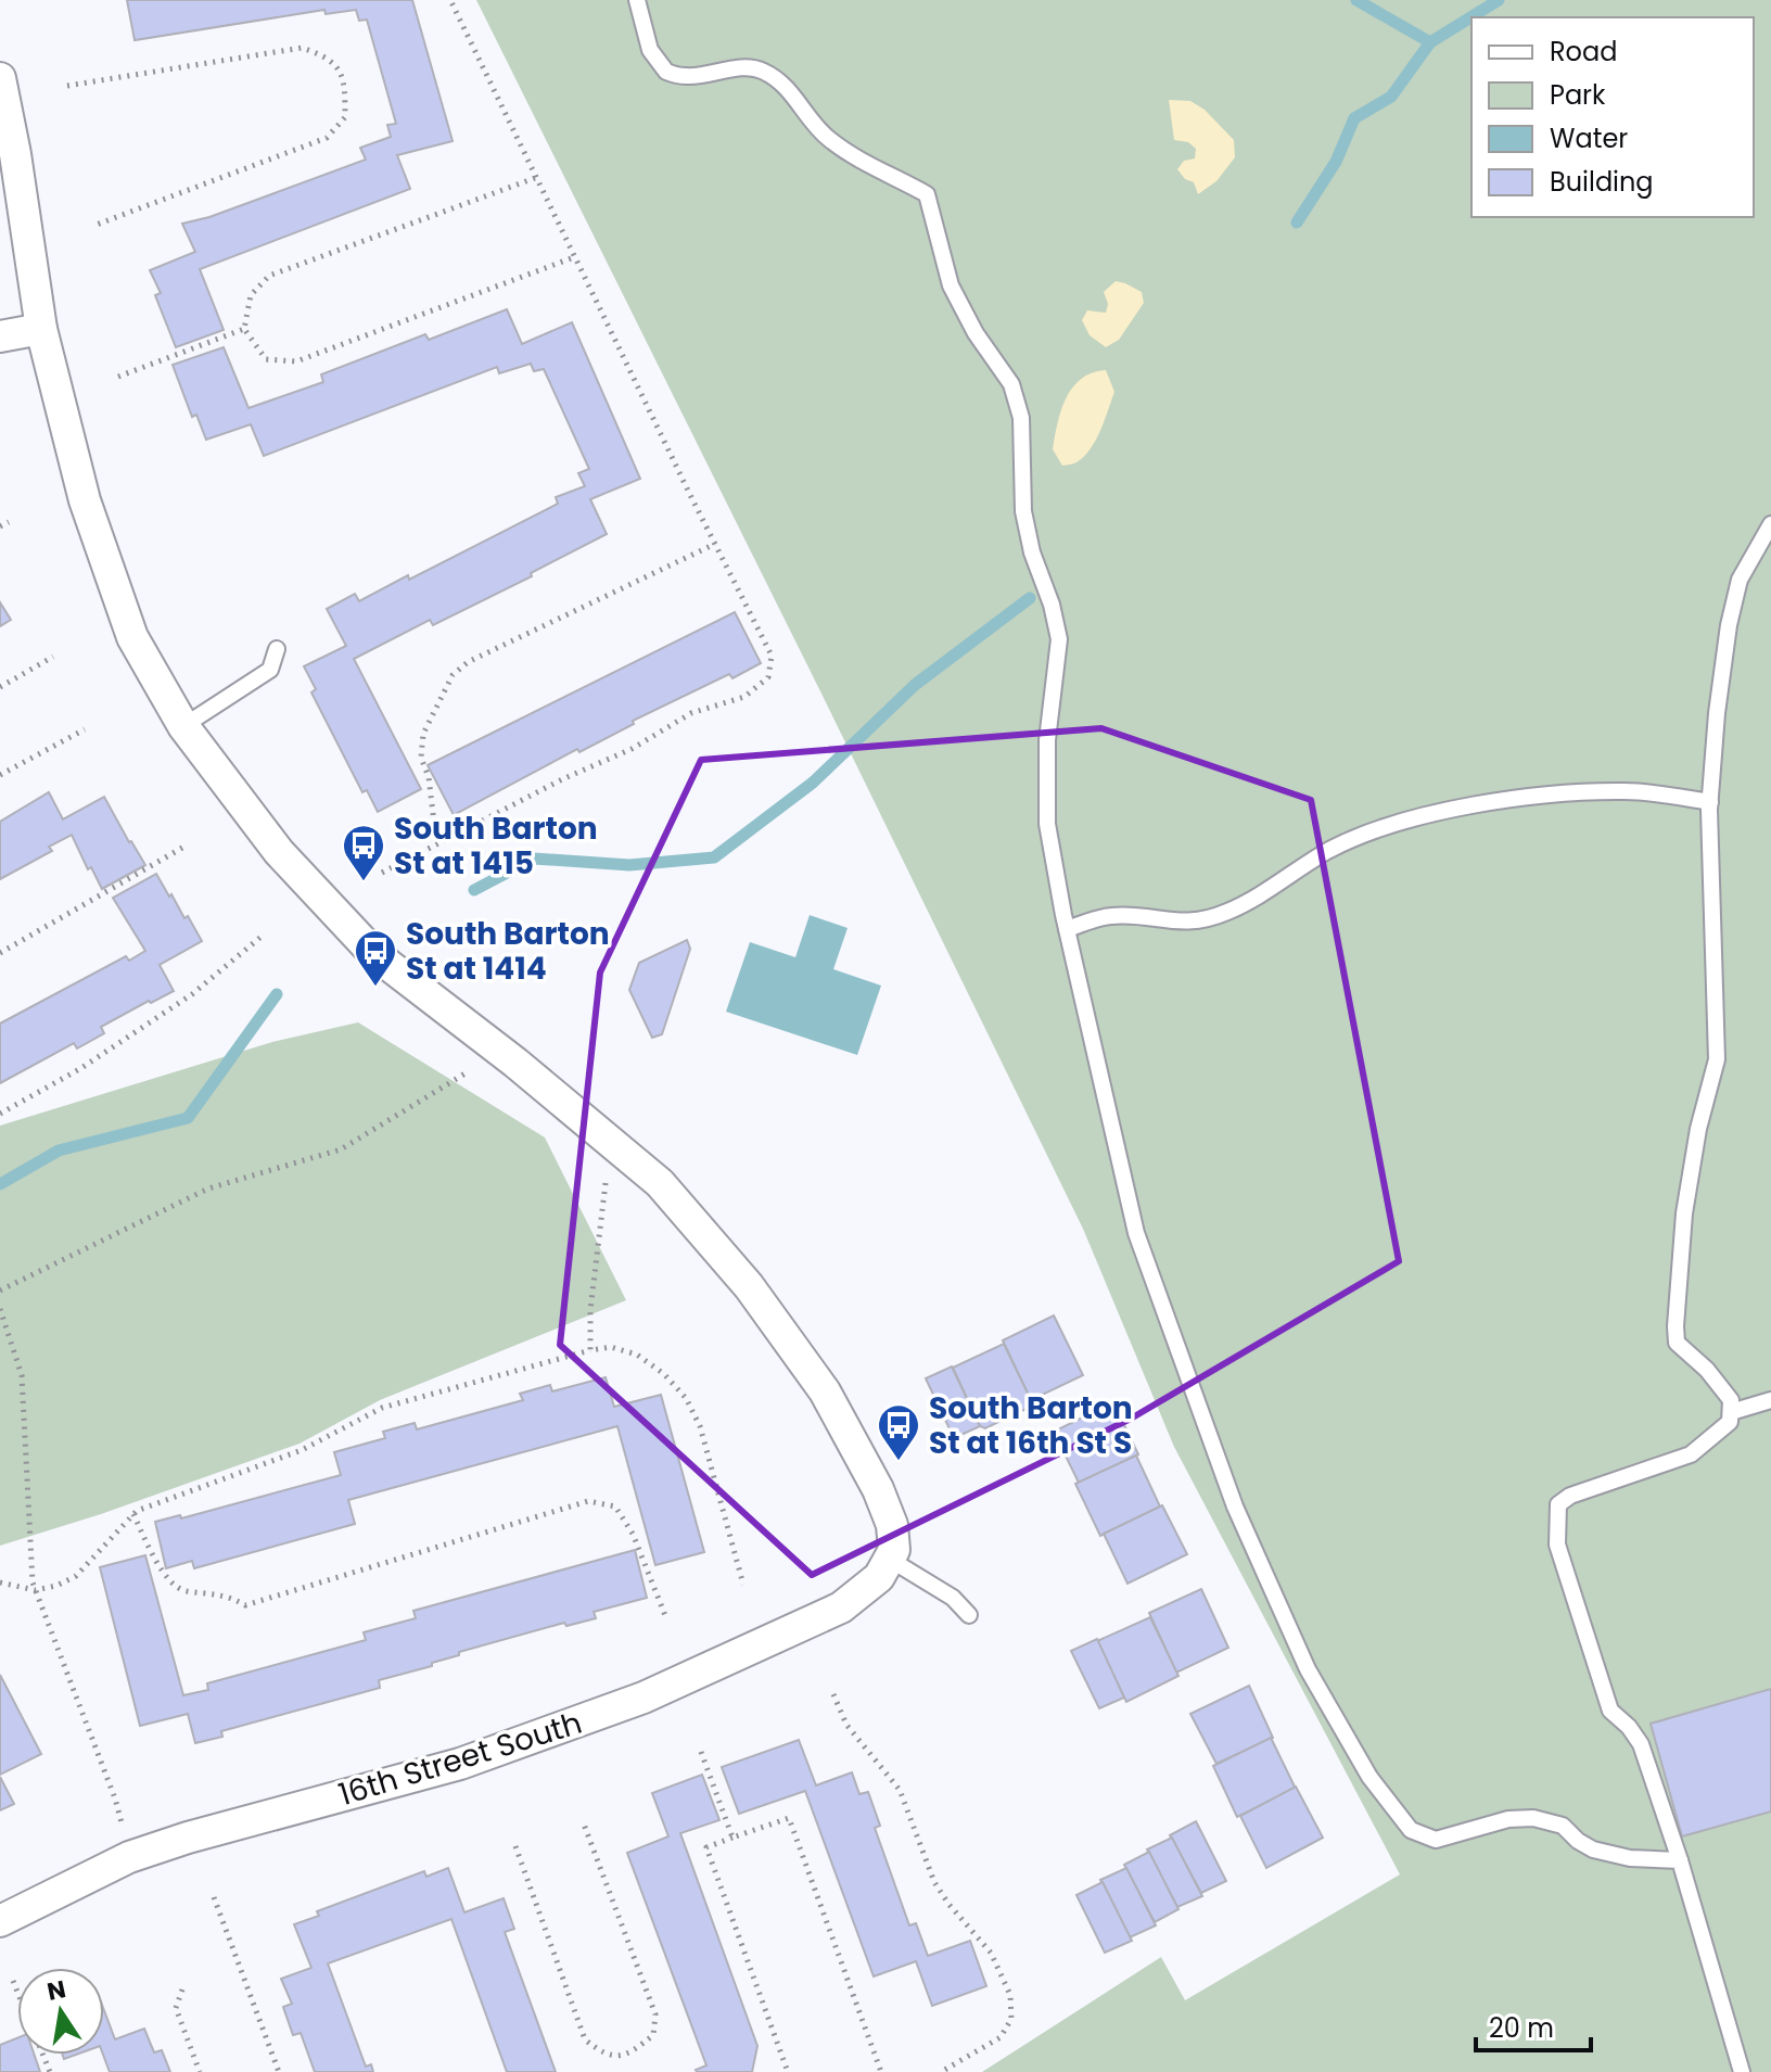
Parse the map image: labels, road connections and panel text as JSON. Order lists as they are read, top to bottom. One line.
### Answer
{"streets":{"street":["16th Street South"]},"places":{"bus stop":["South Barton St at 1415","South Barton St at 1414","South Barton St at 16th St S"]},"legend":["Road","Park","Water","Building"],"scale_bar":"20 m","north":"top"}
